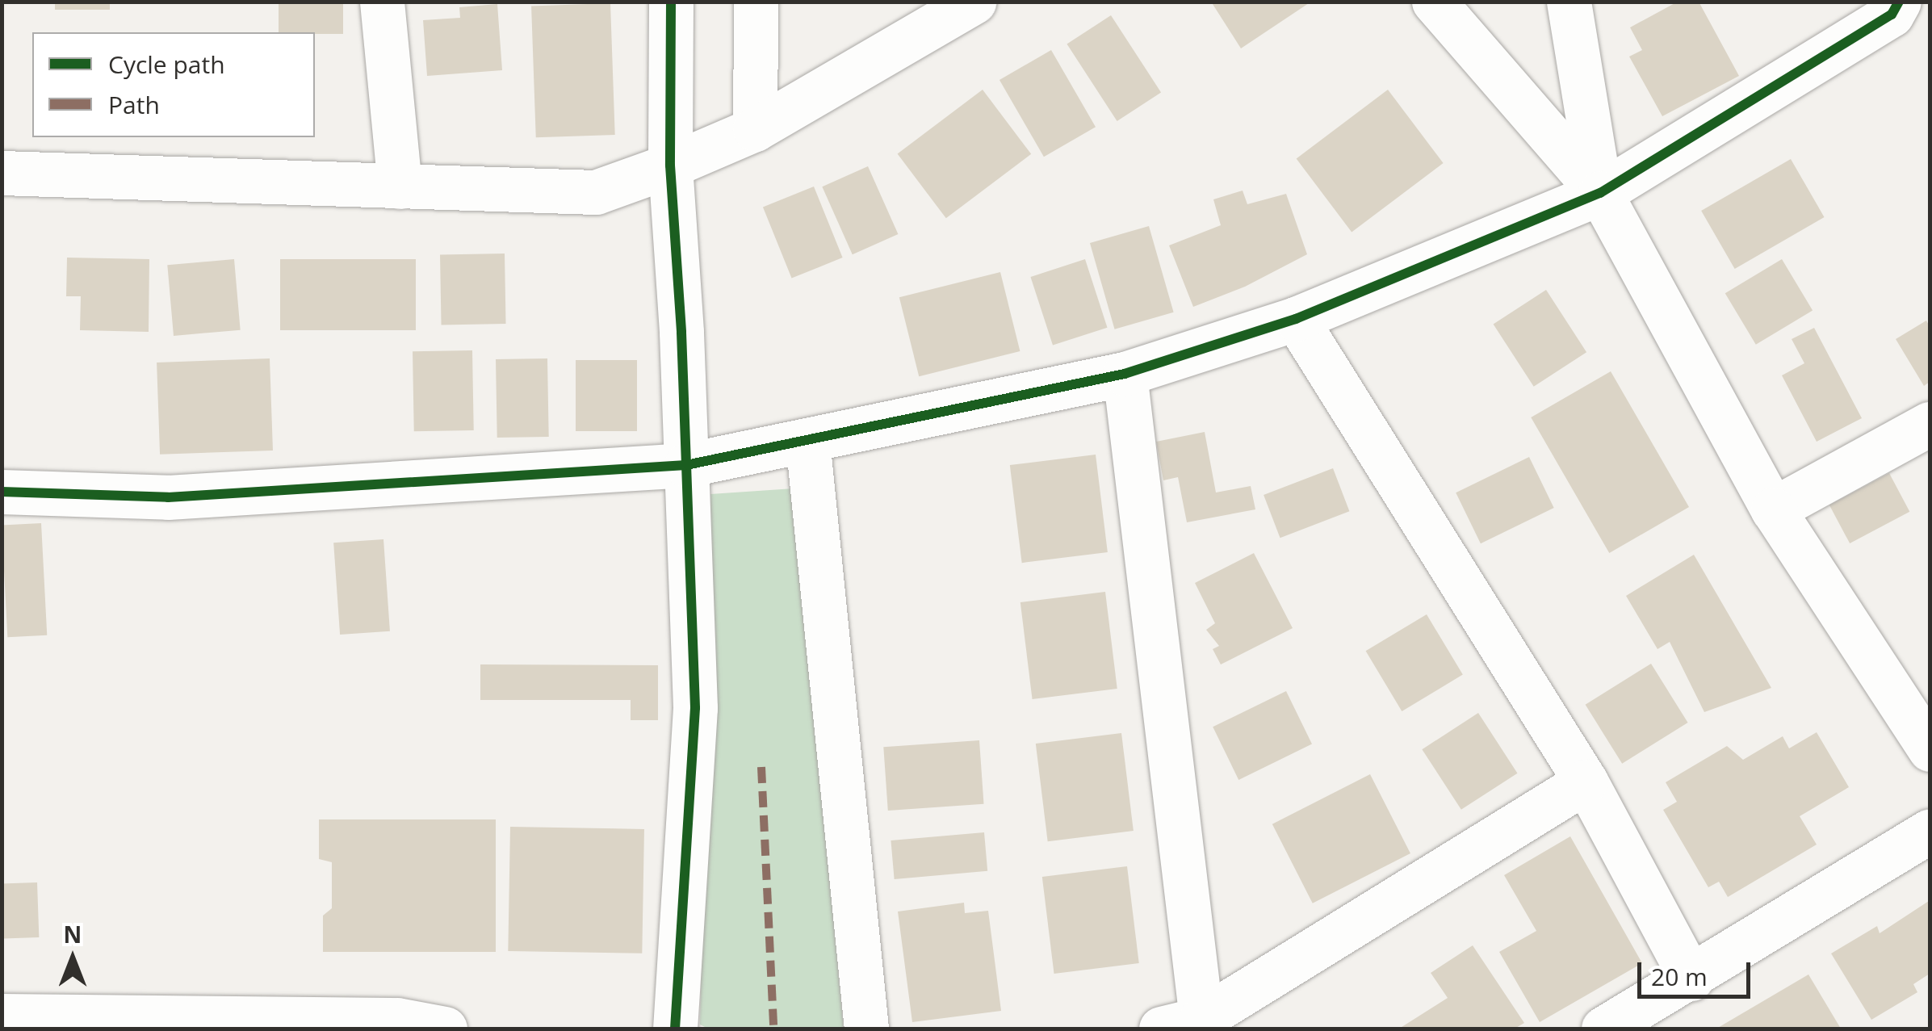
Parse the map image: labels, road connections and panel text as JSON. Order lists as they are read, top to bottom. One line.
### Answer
{"legend":["Cycle path","Path"],"scale_bar":"20 m","north":"top"}
